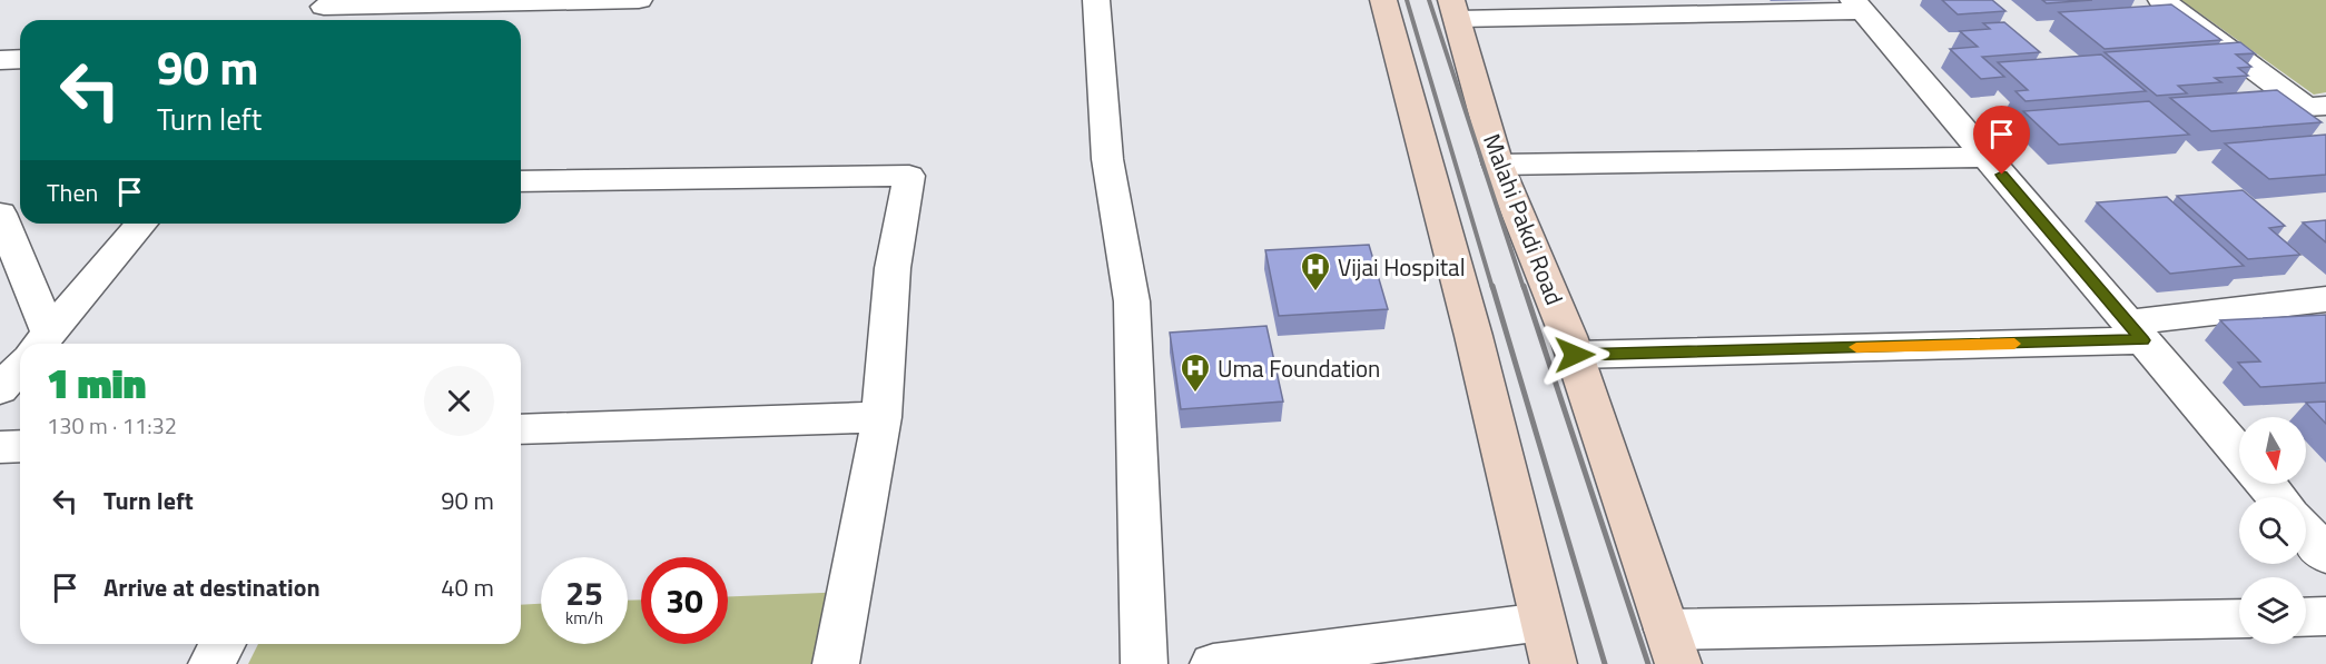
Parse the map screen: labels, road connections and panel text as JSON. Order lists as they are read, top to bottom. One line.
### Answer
{"streets":{"main road":["Malahi Pakdi Road"]},"places":{"hospital":["Vijai Hospital","Uma Foundation"]},"north":"bottom","page":{"turn":["90 m","Turn left"],"then":"Then","heading":["1 min","130 m · 11:32"],"list":[{"name":"Turn left","value":"90 m"},{"name":"Arrive at destination","value":"40 m"}],"speed":"25 km/h","limit":"30"}}
